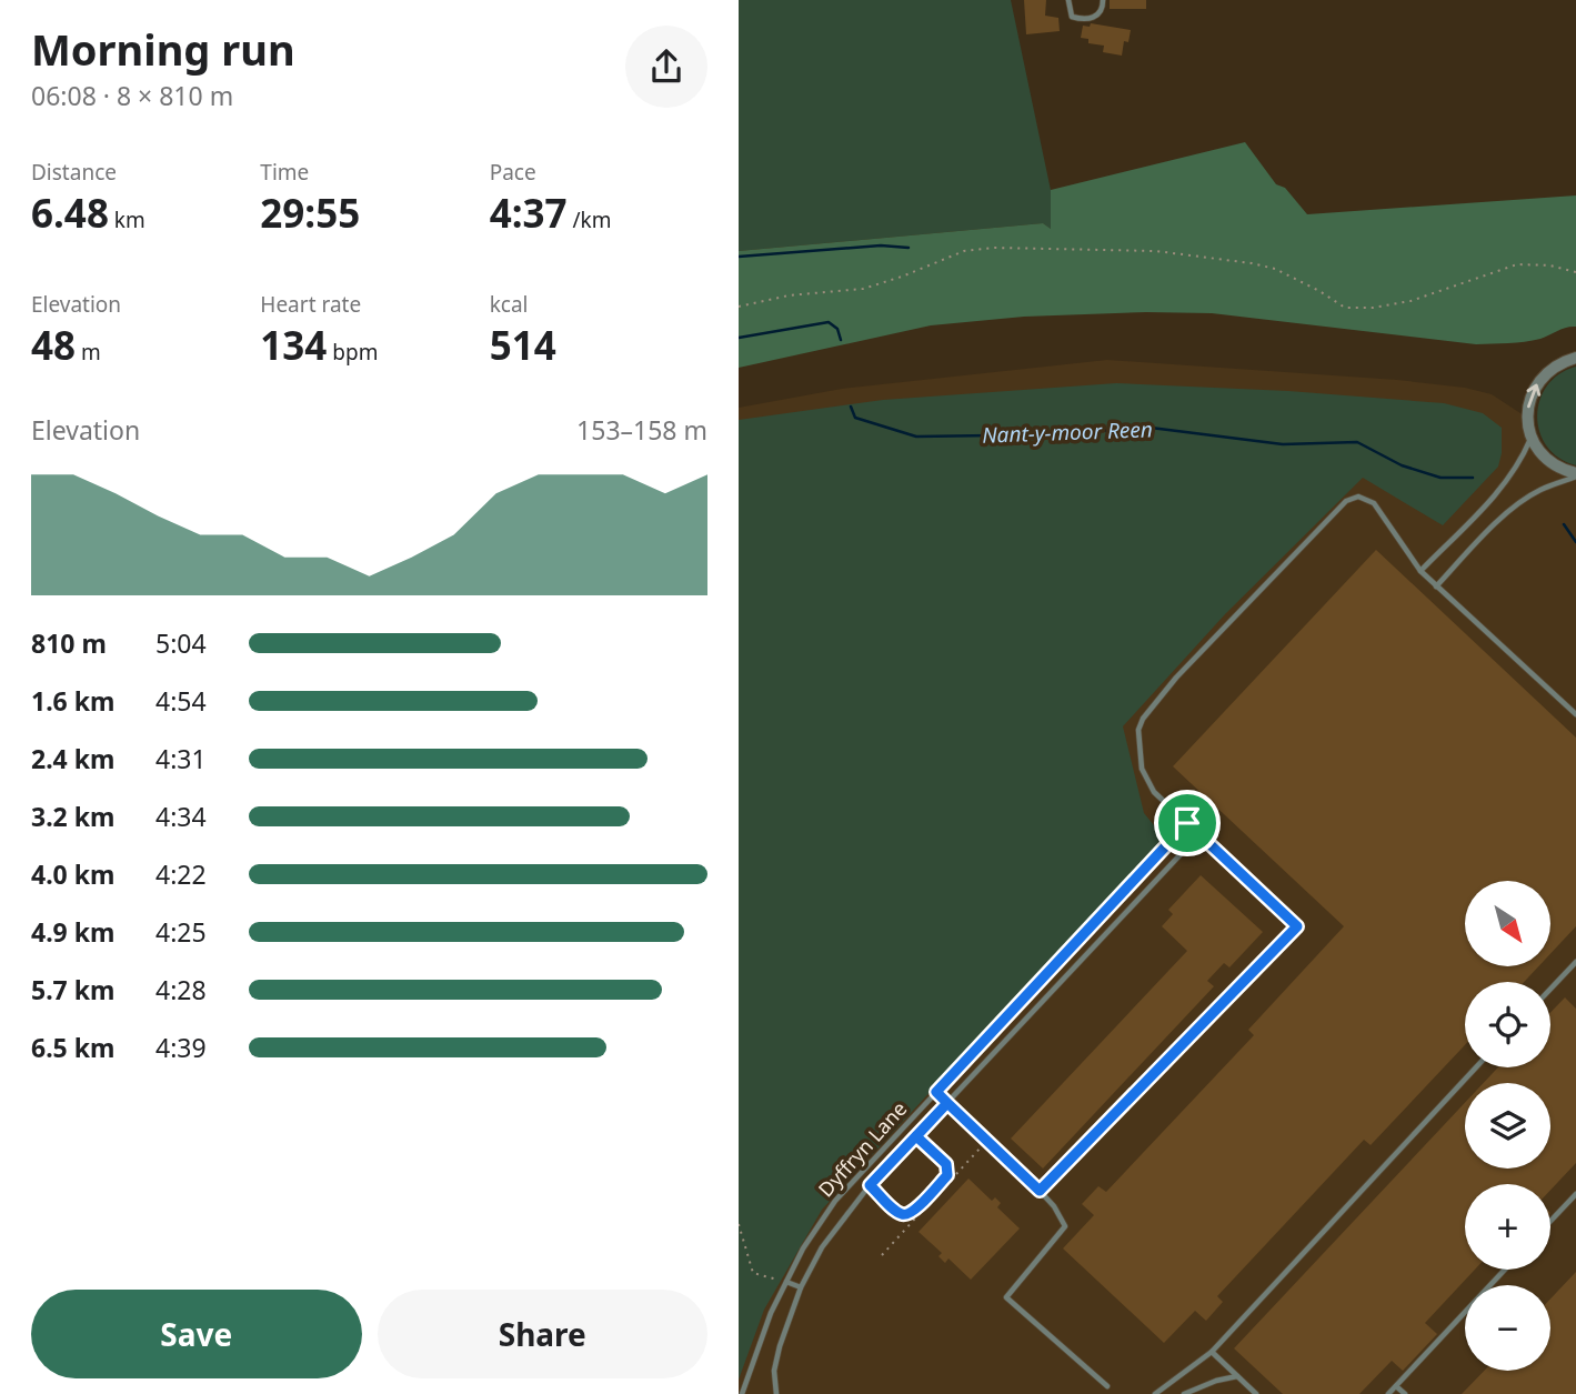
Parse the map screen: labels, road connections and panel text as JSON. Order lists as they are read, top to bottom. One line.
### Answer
{"streets":{"lane":["Dyffryn Lane"]},"water":["Nant-y-moor Reen"],"north":"bottom right","page":{"heading":["Morning run","06:08 · 8 × 810 m"],"stats":[["Distance","6.48 km"],["Time","29:55"],["Pace","4:37 /km"],["Elevation","48 m"],["Heart rate","134 bpm"],["kcal","514"]],"chart":["Elevation","153–158 m"],"list":[{"name":"810 m","note":"5:04"},{"name":"1.6 km","note":"4:54"},{"name":"2.4 km","note":"4:31"},{"name":"3.2 km","note":"4:34"},{"name":"4.0 km","note":"4:22"},{"name":"4.9 km","note":"4:25"},{"name":"5.7 km","note":"4:28"},{"name":"6.5 km","note":"4:39"}],"map_buttons":["+","−"],"buttons":["Save","Share"]}}
